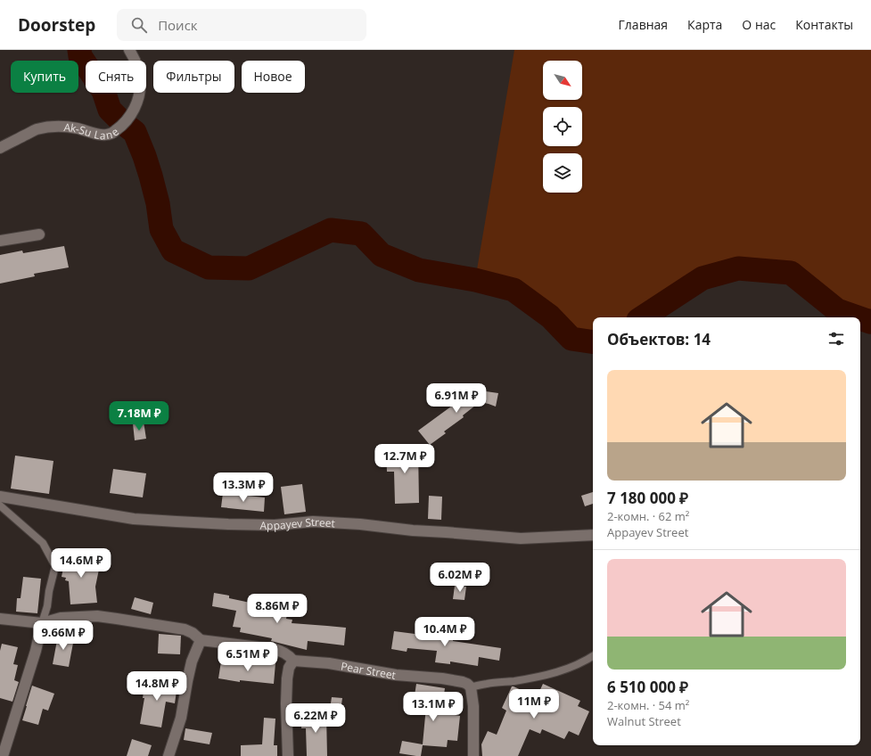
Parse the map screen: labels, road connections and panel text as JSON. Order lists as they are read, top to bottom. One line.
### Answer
{"streets":{"street":["Ak-Su Lane","Appayev Street","Pear Street"]},"north":"bottom right","page":{"header":"Doorstep","search":"Поиск","nav":["Главная","Карта","О нас","Контакты"],"chip":["Купить","Снять","Фильтры","Новое"],"heading":"Объектов: 14","list":[{"name":"7 180 000 ₽","note":"2-комн. · 62 m² · Appayev Street"},{"name":"6 510 000 ₽","note":"2-комн. · 54 m² · Walnut Street"}],"price":["6.91M ₽","7.18M ₽","12.7M ₽","13.3M ₽","14.6M ₽","6.02M ₽","8.86M ₽","10.4M ₽","9.66M ₽","6.51M ₽","14.8M ₽","11M ₽","13.1M ₽","6.22M ₽"]}}
